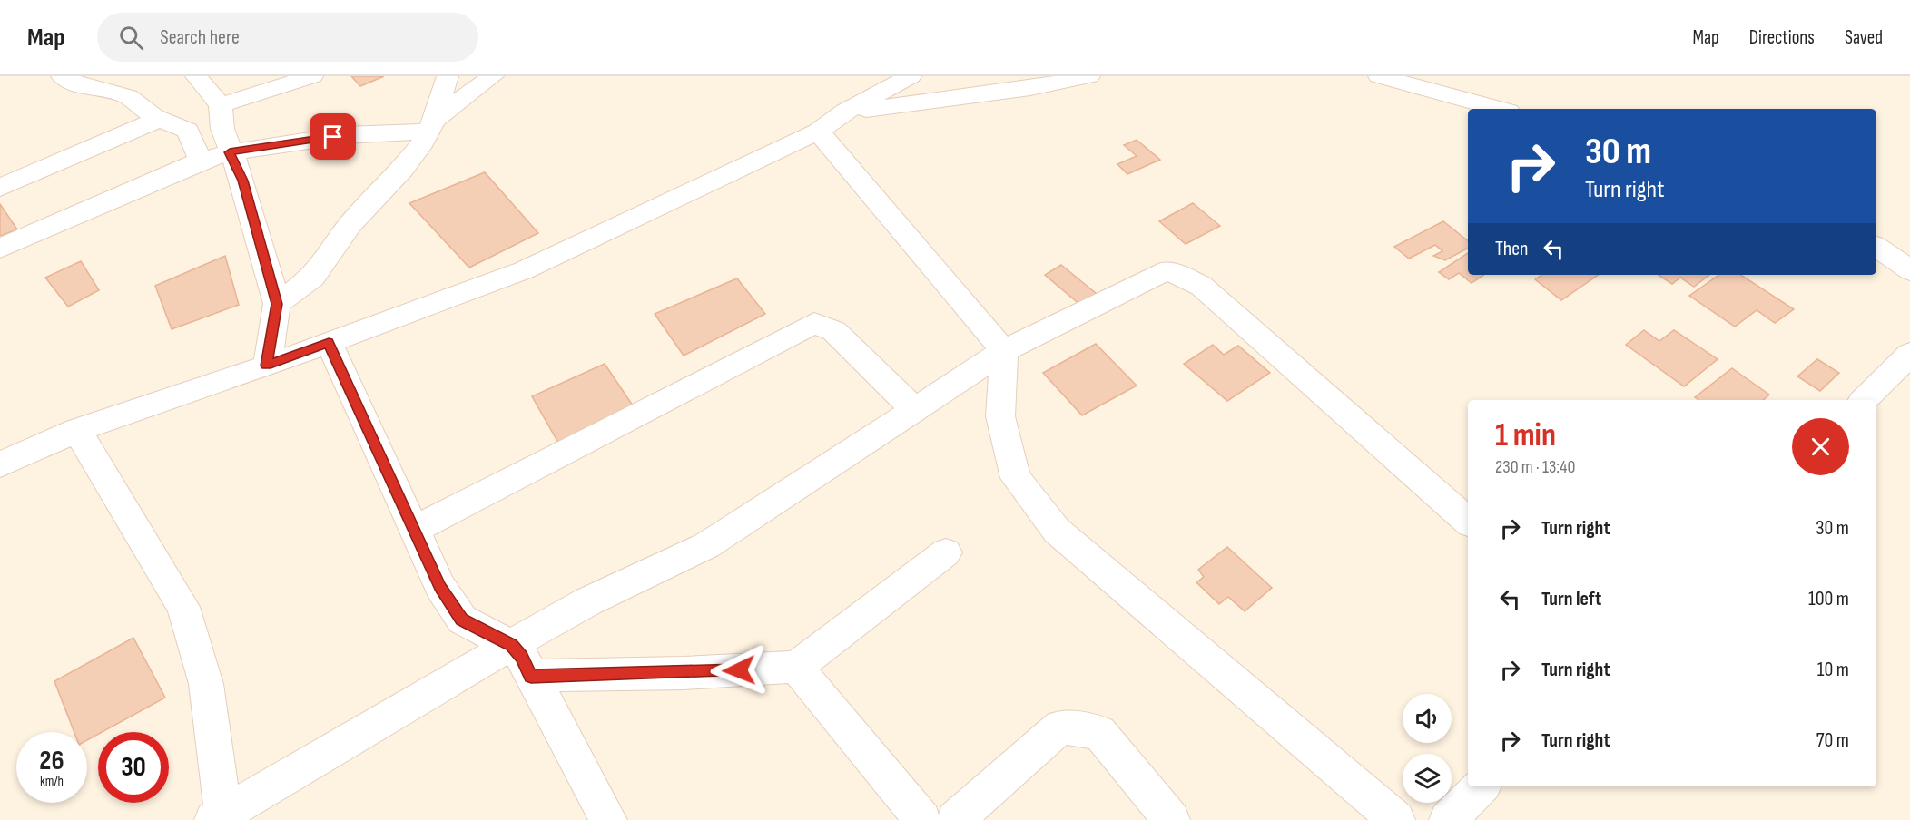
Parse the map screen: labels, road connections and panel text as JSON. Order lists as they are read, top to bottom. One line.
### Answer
{"page":{"header":"Map","search":"Search here","nav":["Map","Directions","Saved"],"turn":["30 m","Turn right"],"then":"Then","heading":["1 min","230 m · 13:40"],"list":[{"name":"Turn right","value":"30 m"},{"name":"Turn left","value":"100 m"},{"name":"Turn right","value":"10 m"},{"name":"Turn right","value":"70 m"}],"speed":"26 km/h","limit":"30"}}
